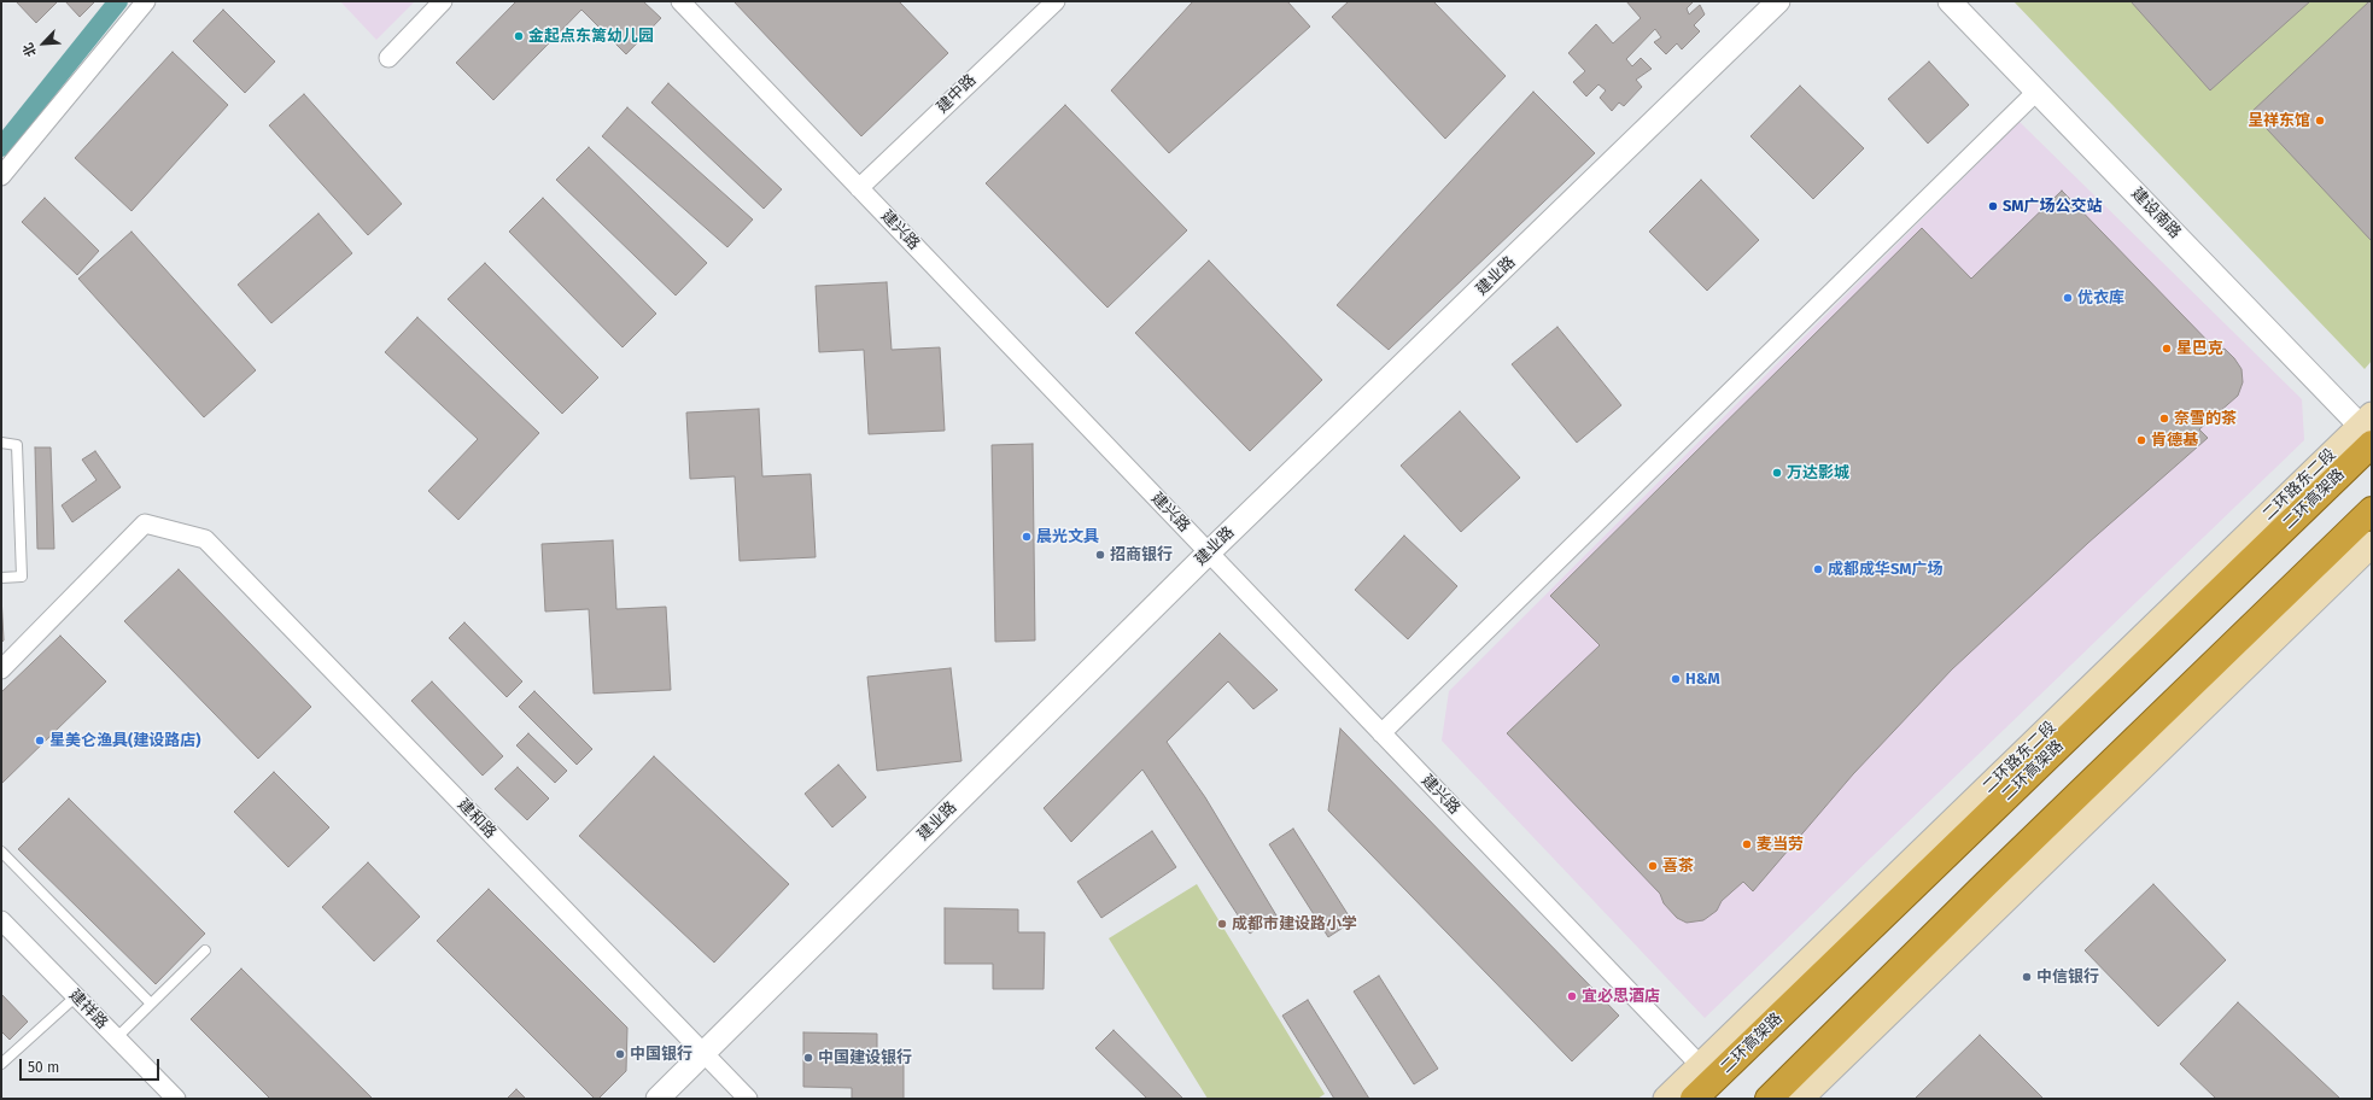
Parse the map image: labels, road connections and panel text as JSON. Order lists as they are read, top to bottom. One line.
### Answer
{"streets":{"highway":["二环高架路"],"main road":["二环路东二段"],"street":["建中路","建设南路","建兴路","建业路","建和路","建祥路"]},"crossings":[["建中路","建兴路"],["建设南路","二环路东二段"],["建设南路","二环高架路"],["建兴路","建业路"],["建兴路","二环路东二段"],["建业路","建和路"],["二环路东二段","二环高架路"]],"places":["金起点东篱幼儿园","呈祥东馆","SM广场公交站","优衣库","星巴克","奈雪的茶","肯德基","万达影城","晨光文具","招商银行","成都成华SM广场","H&M","星美仑渔具(建设路店)","麦当劳","喜茶","成都市建设路小学","中信银行","宜必思酒店","中国银行","中国建设银行"],"scale_bar":"50 m","north":"bottom left"}
